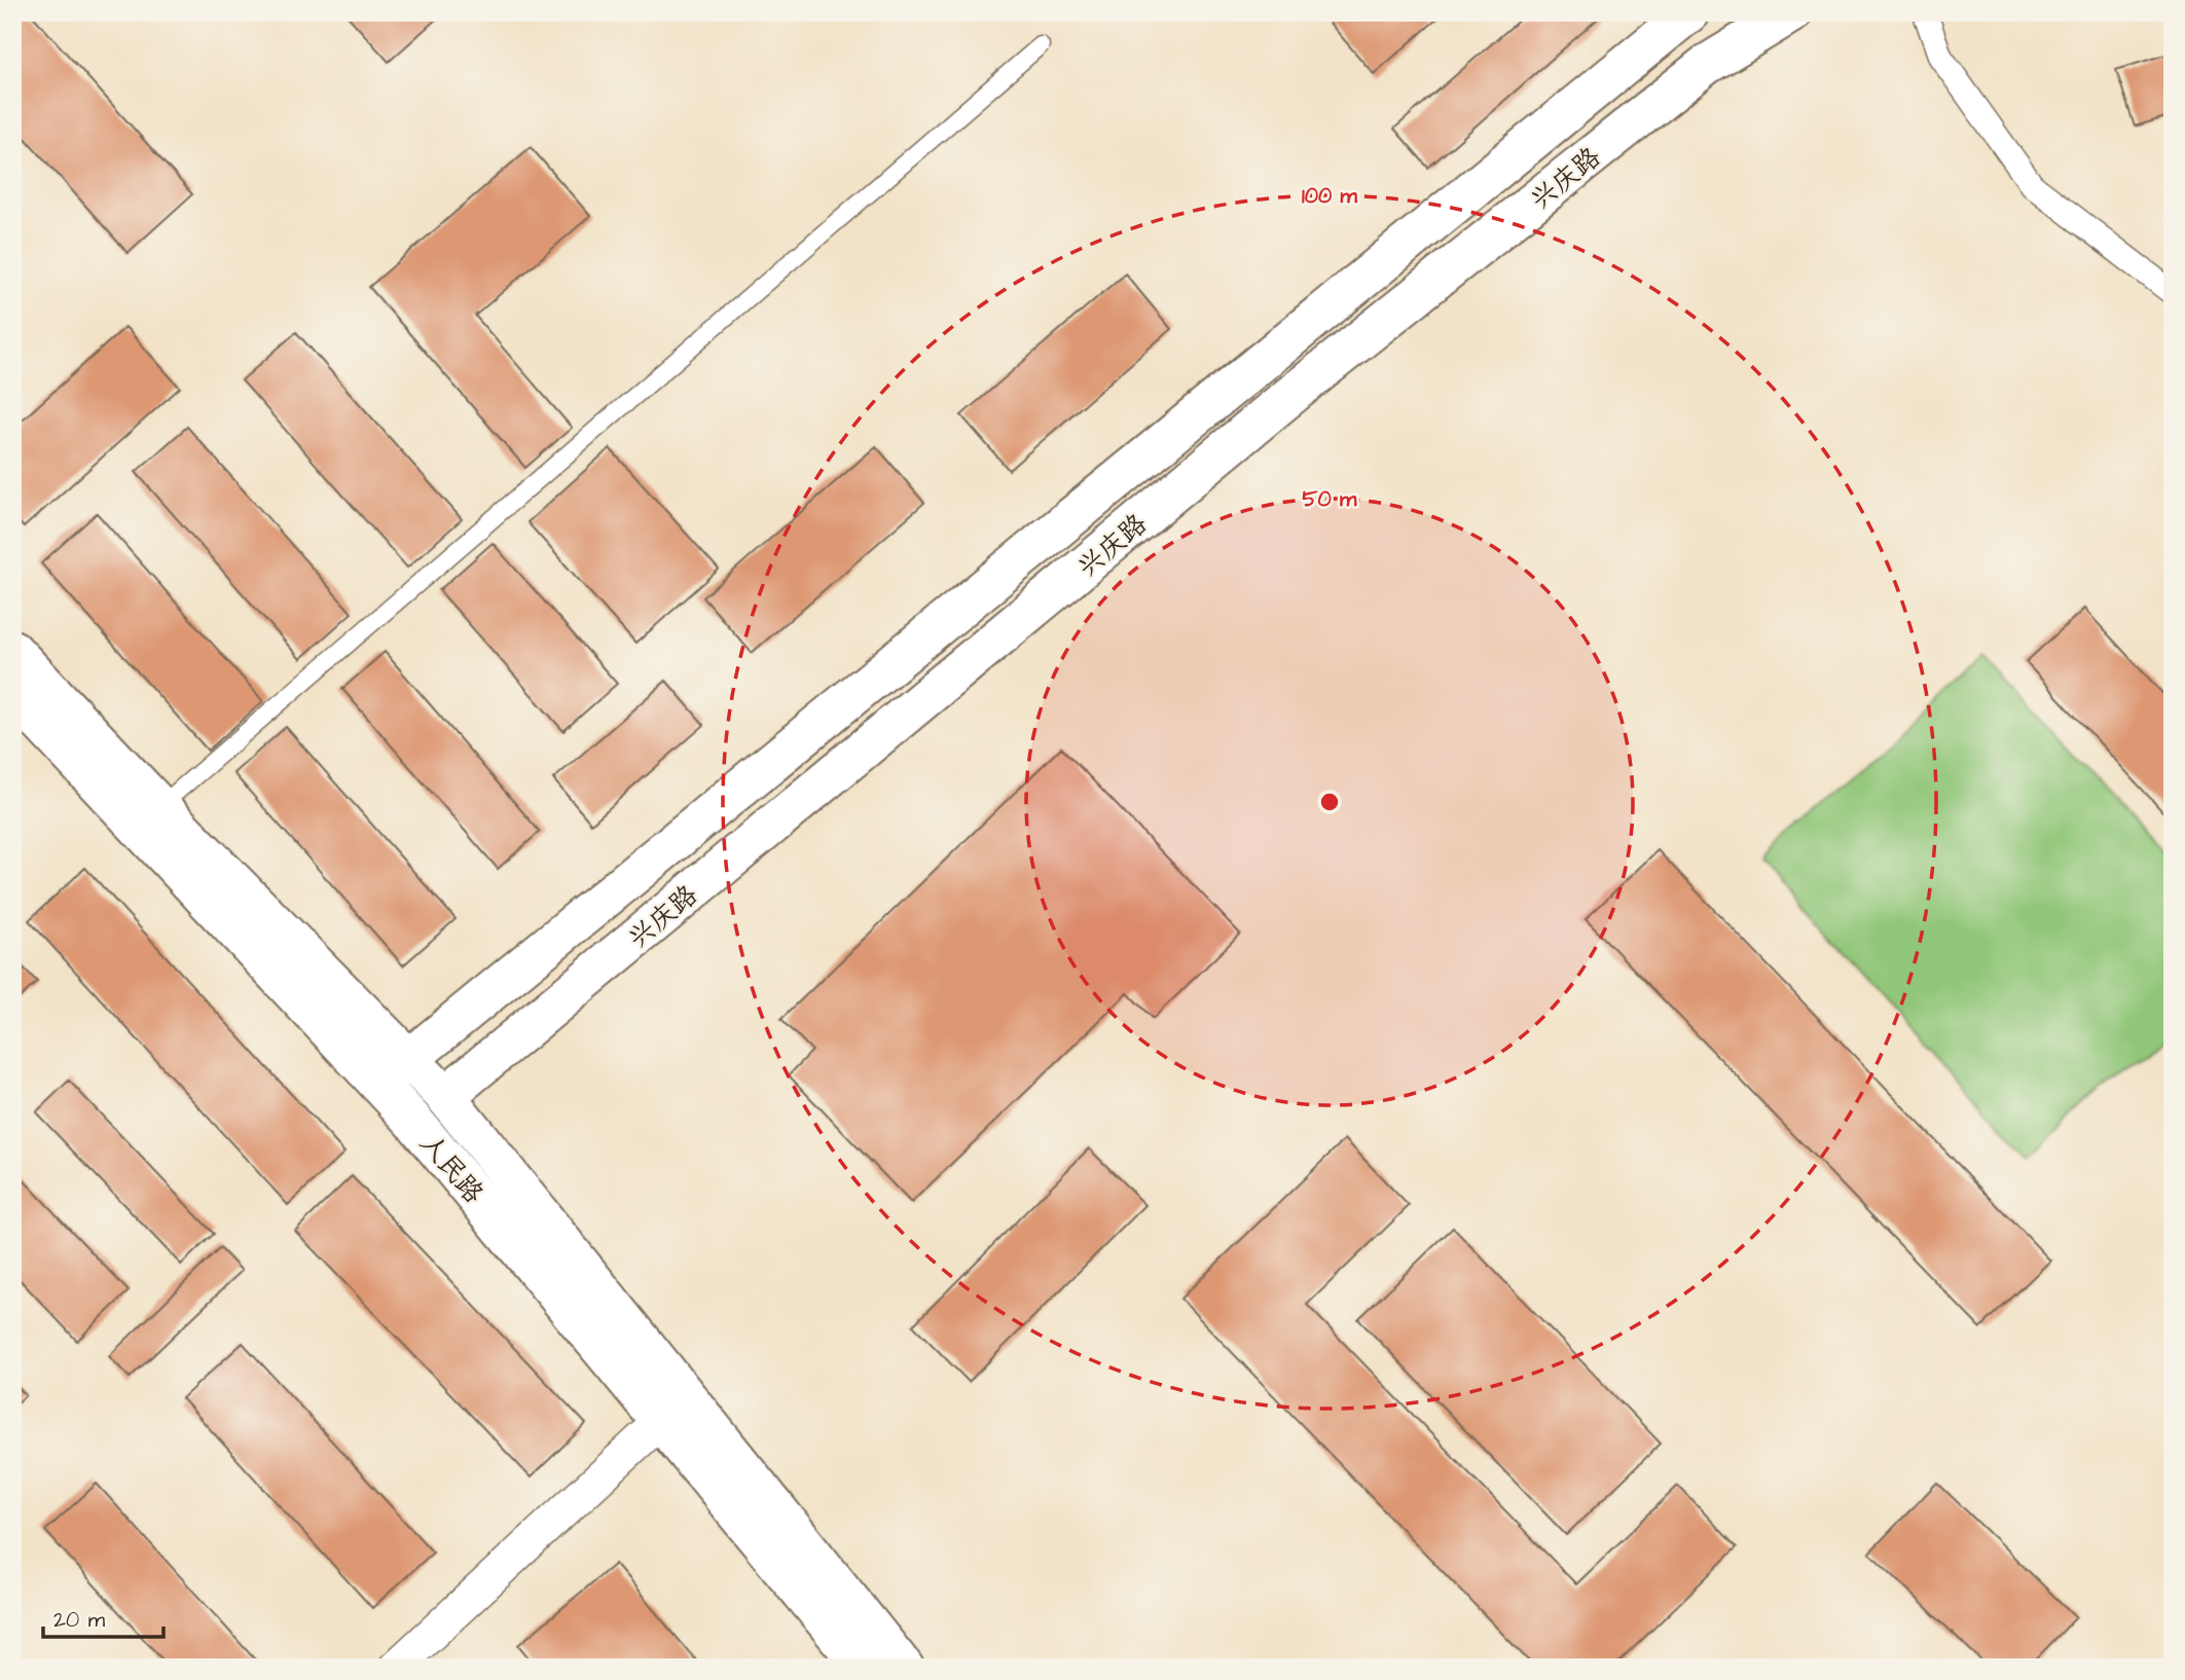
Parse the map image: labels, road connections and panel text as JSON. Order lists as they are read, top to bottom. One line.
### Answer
{"streets":{"main road":["兴庆路","人民路"]},"crossings":[["兴庆路","人民路"]],"scale_bar":"20 m","rings":["100 m","50 m"]}
